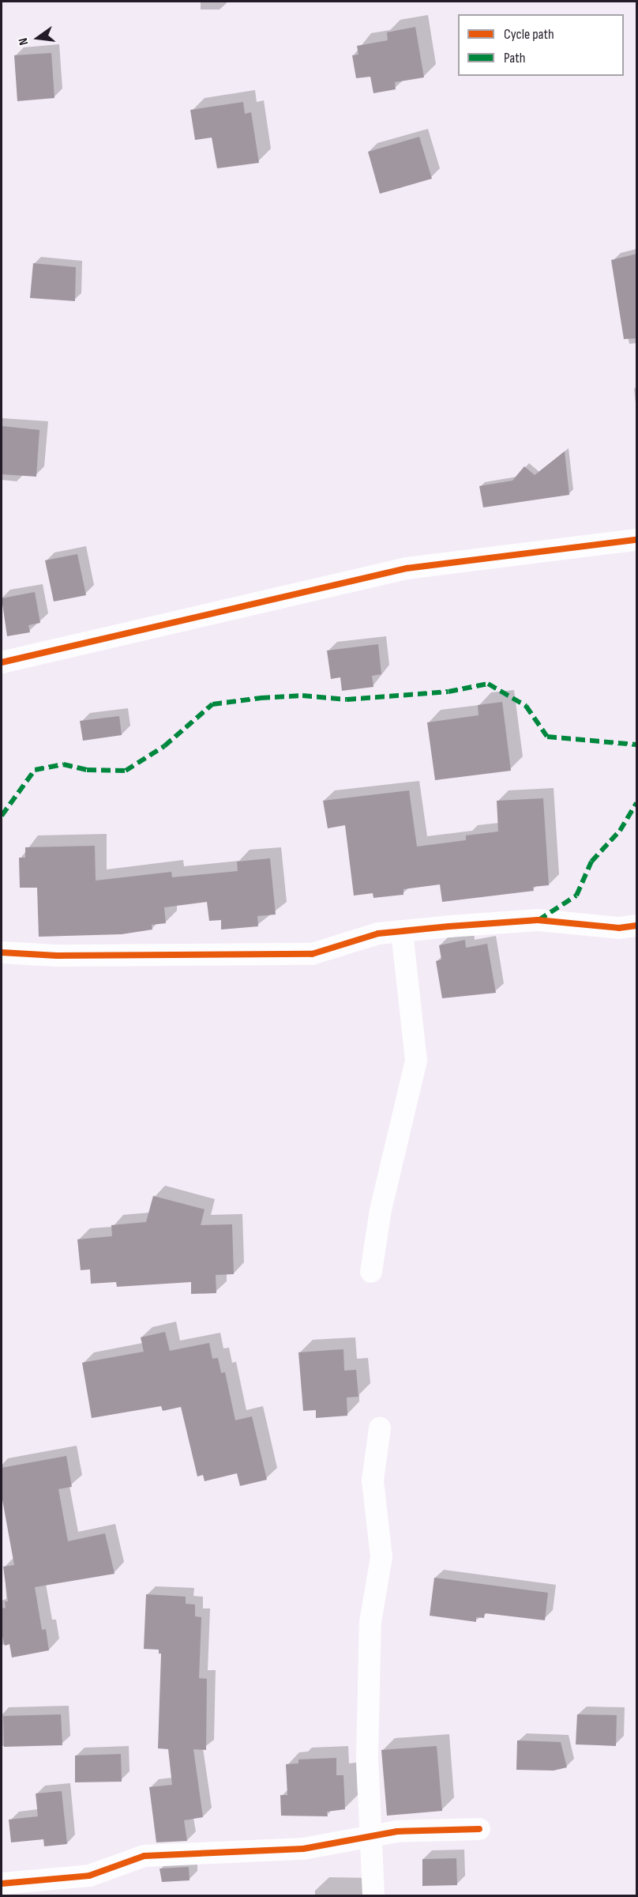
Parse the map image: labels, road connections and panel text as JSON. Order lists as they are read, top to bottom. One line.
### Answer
{"legend":["Cycle path","Path"],"north":"left"}
